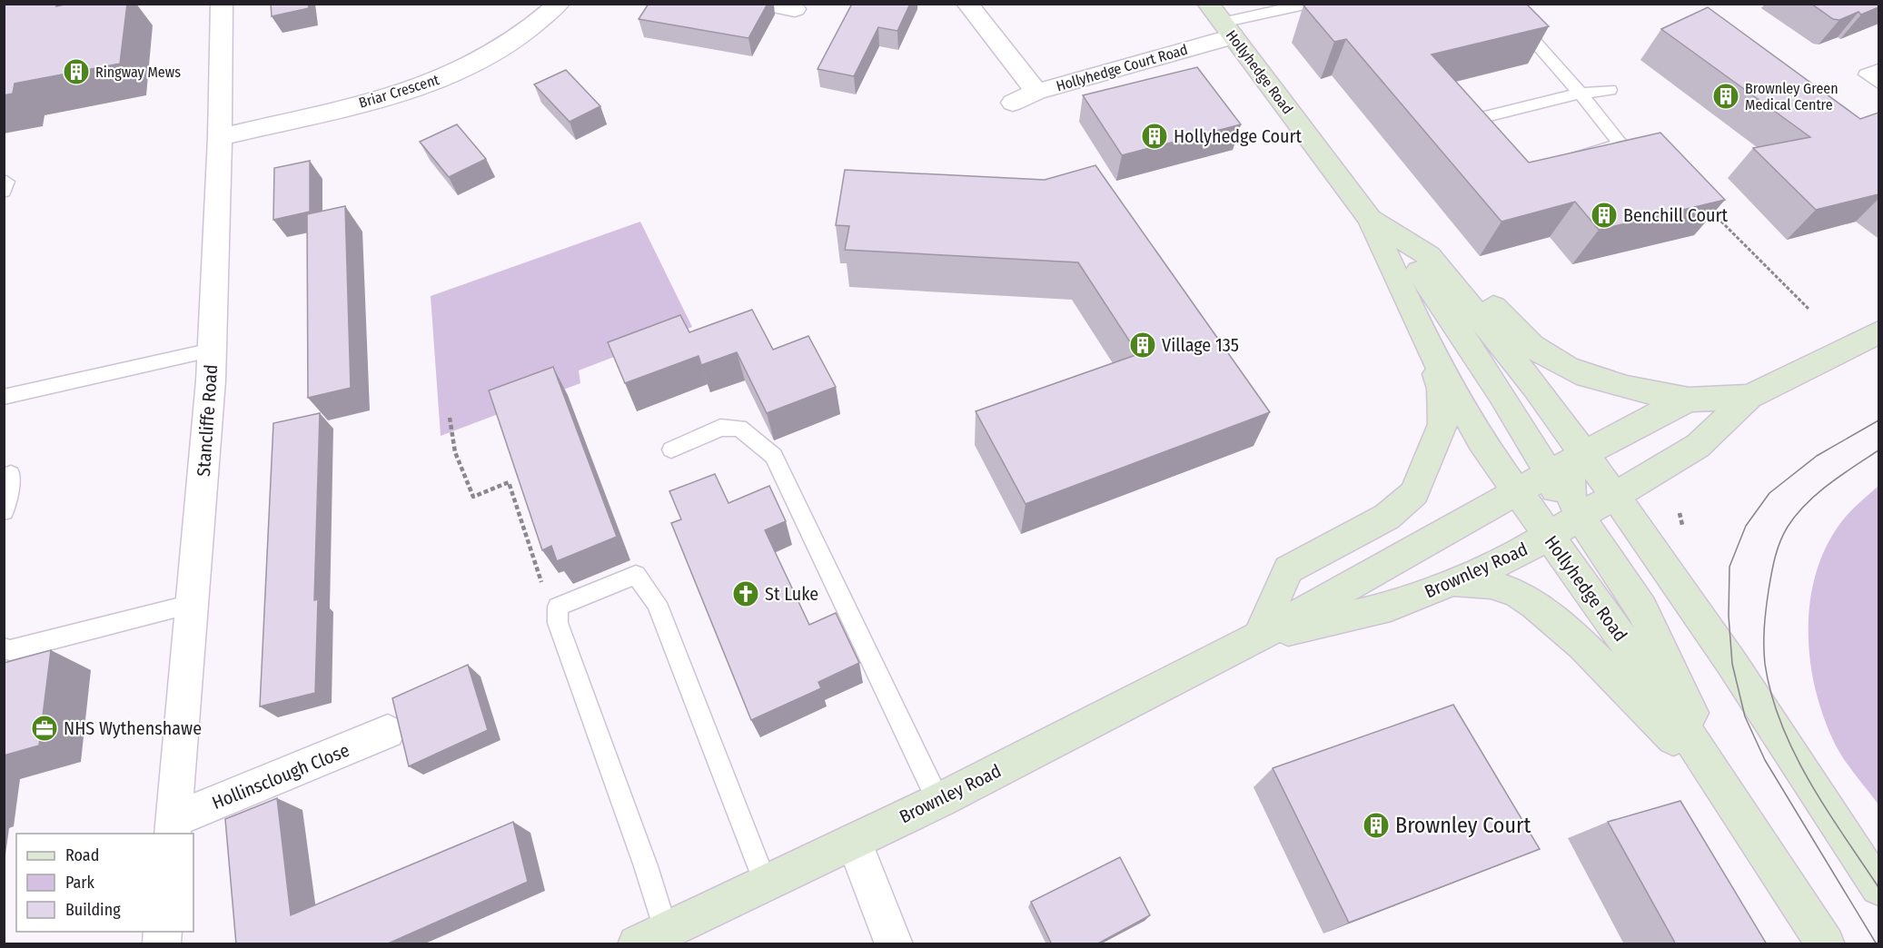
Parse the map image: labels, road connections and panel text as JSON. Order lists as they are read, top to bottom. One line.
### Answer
{"streets":{"street":["Hollyhedge Court Road","Hollyhedge Road","Briar Crescent","Stancliffe Road","Brownley Road","Hollinsclough Close"]},"crossings":[["Hollyhedge Court Road","Hollyhedge Road"],["Hollyhedge Road","Brownley Road"],["Briar Crescent","Stancliffe Road"],["Stancliffe Road","Hollinsclough Close"]],"places":{"building":["Ringway Mews","Brownley Green Medical Centre","Hollyhedge Court","Benchill Court","Village 135","Brownley Court"],"church":["St Luke"],"office":["NHS Wythenshawe"]},"legend":["Road","Park","Building"]}
